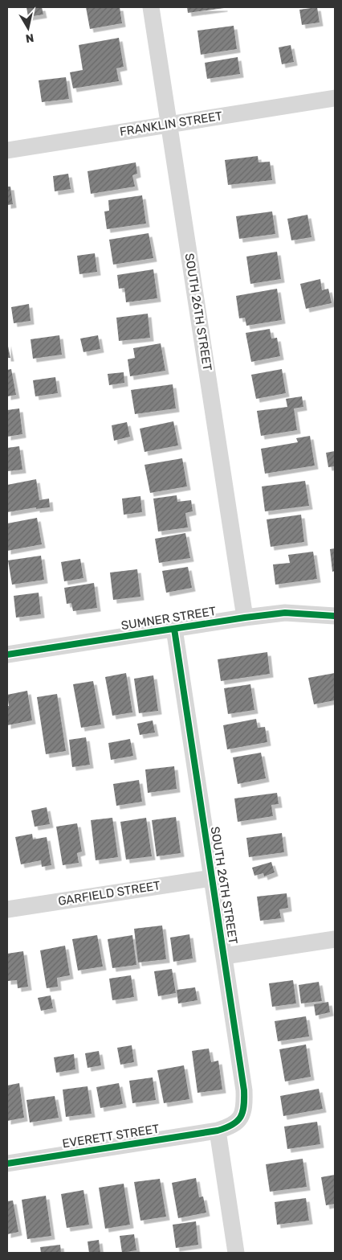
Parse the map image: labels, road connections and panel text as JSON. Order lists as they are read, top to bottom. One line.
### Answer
{"streets":{"street":["FRANKLIN STREET","SOUTH 26TH STREET","SUMNER STREET","GARFIELD STREET","EVERETT STREET"]},"crossings":[["FRANKLIN STREET","SOUTH 26TH STREET"],["SOUTH 26TH STREET","SUMNER STREET"],["SOUTH 26TH STREET","GARFIELD STREET"],["SOUTH 26TH STREET","EVERETT STREET"]],"north":"bottom"}
